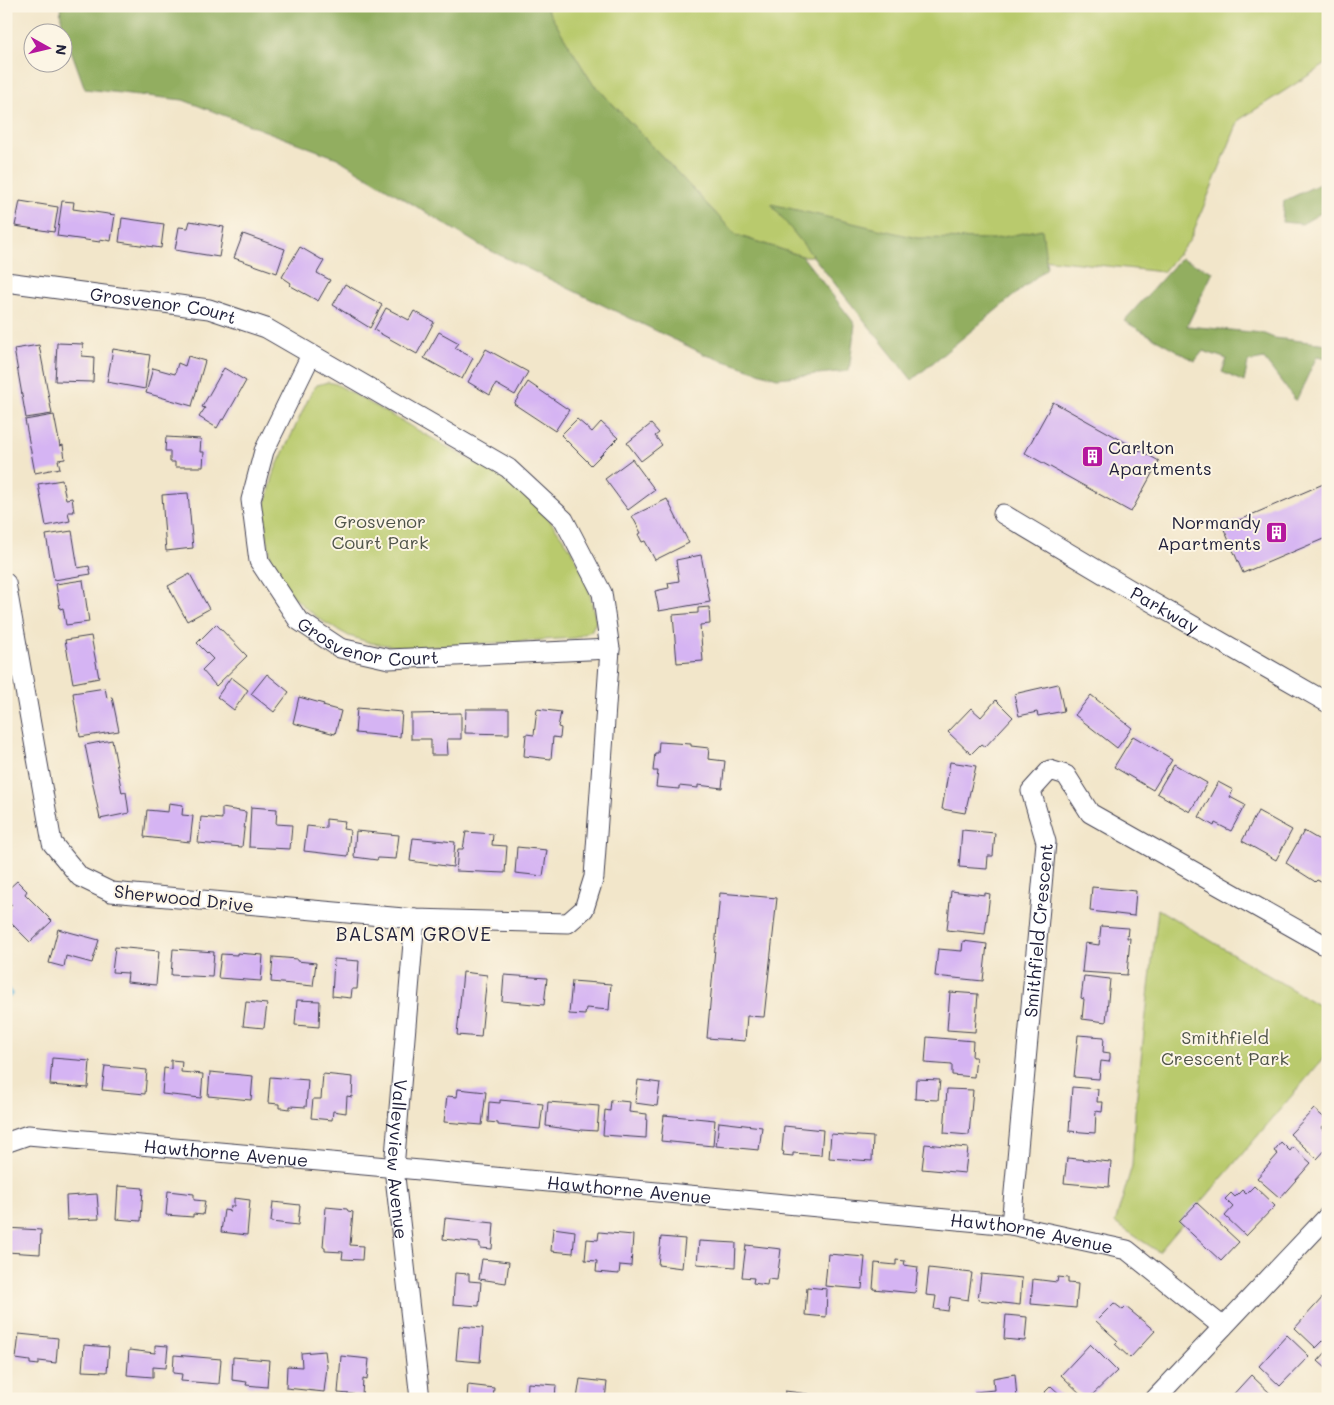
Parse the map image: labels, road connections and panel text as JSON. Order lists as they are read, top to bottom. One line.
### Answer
{"streets":{"street":["Grosvenor Court","Parkway","Sherwood Drive","Smithfield Crescent","Hawthorne Avenue","Valleyview Avenue"]},"crossings":[["Grosvenor Court","Sherwood Drive"],["Sherwood Drive","Valleyview Avenue"],["Smithfield Crescent","Hawthorne Avenue"],["Hawthorne Avenue","Valleyview Avenue"]],"districts":["BALSAM GROVE"],"parks":["Grosvenor Court Park","Smithfield Crescent Park"],"places":{"building":["Carlton Apartments","Normandy Apartments"]},"north":"right"}
